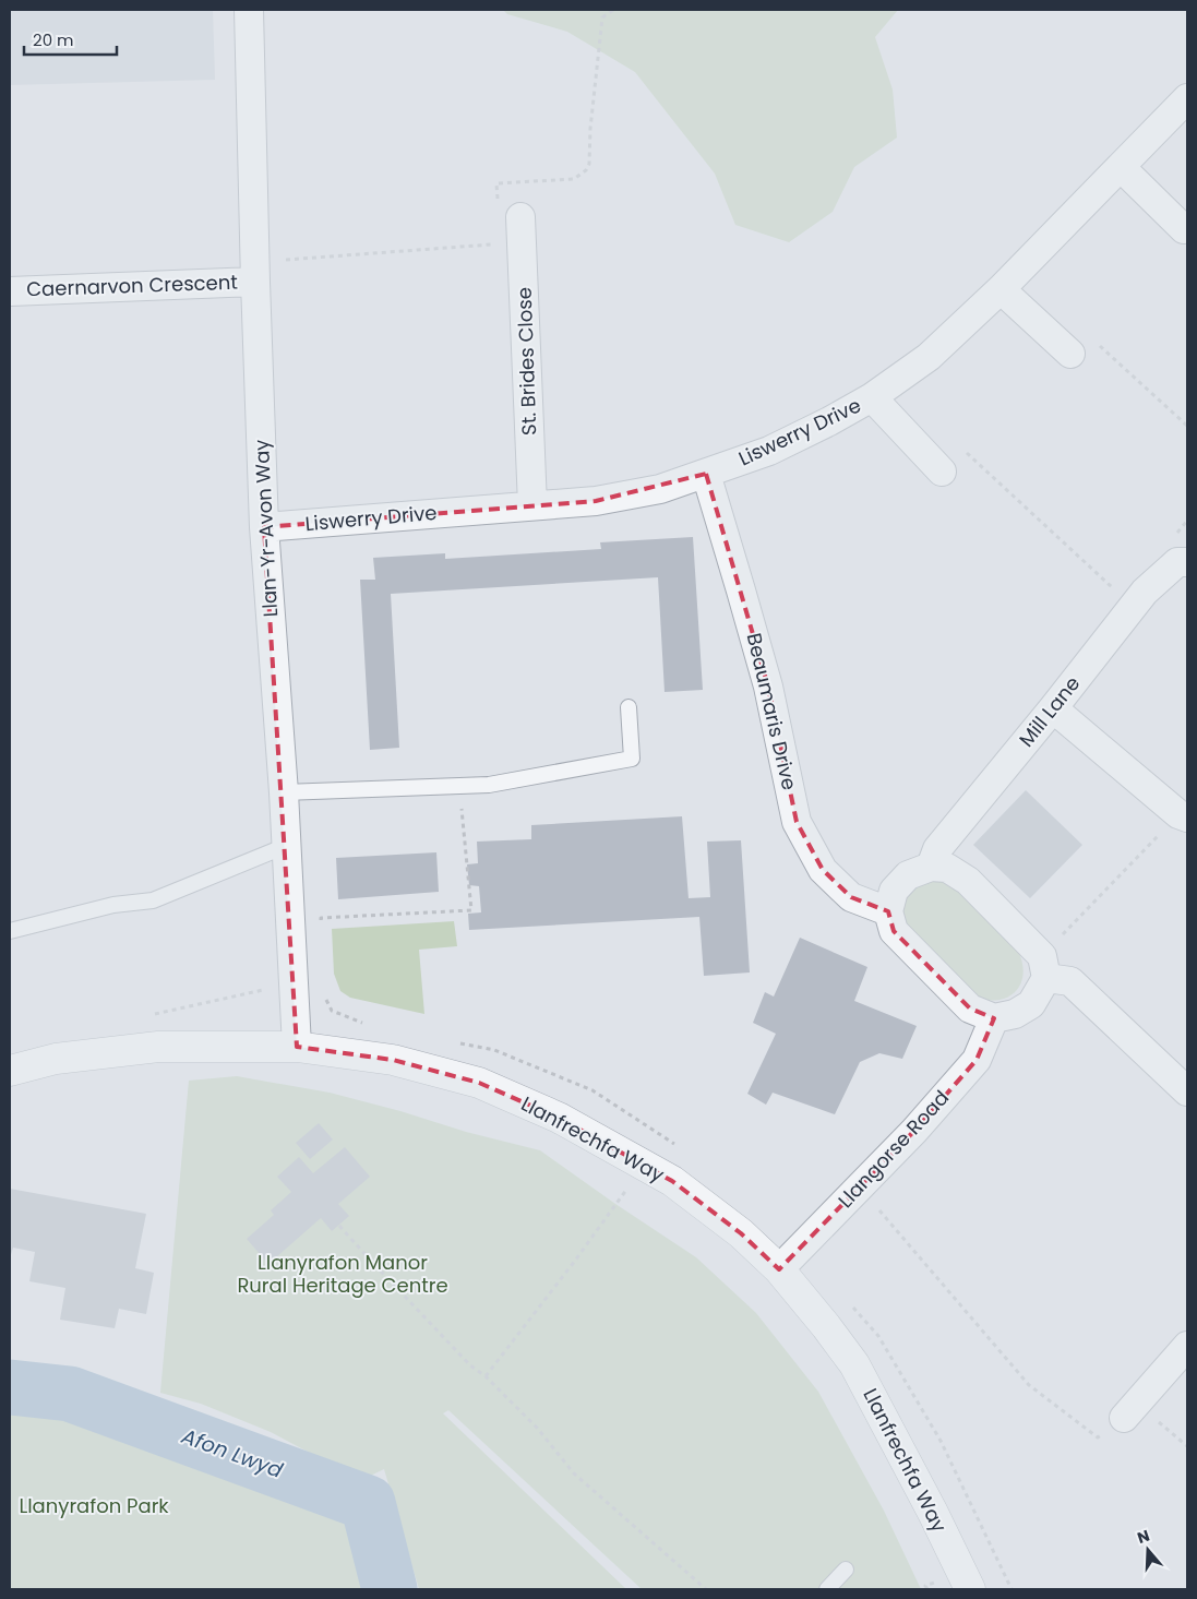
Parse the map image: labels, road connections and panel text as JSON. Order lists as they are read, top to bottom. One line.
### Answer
{"streets":{"street":["Caernarvon Crescent","St. Brides Close","Liswerry Drive","Llan-Yr-Avon Way","Beaumaris Drive","Mill Lane","Llanfrechfa Way","Llangorse Road"]},"crossings":[["Caernarvon Crescent","Llan-Yr-Avon Way"],["St. Brides Close","Liswerry Drive"],["Liswerry Drive","Llan-Yr-Avon Way"],["Liswerry Drive","Beaumaris Drive"],["Llan-Yr-Avon Way","Llanfrechfa Way"],["Llanfrechfa Way","Llangorse Road"]],"water":["Afon Lwyd"],"parks":["Llanyrafon Manor Rural Heritage Centre","Llanyrafon Park"],"scale_bar":"20 m","north":"top"}
